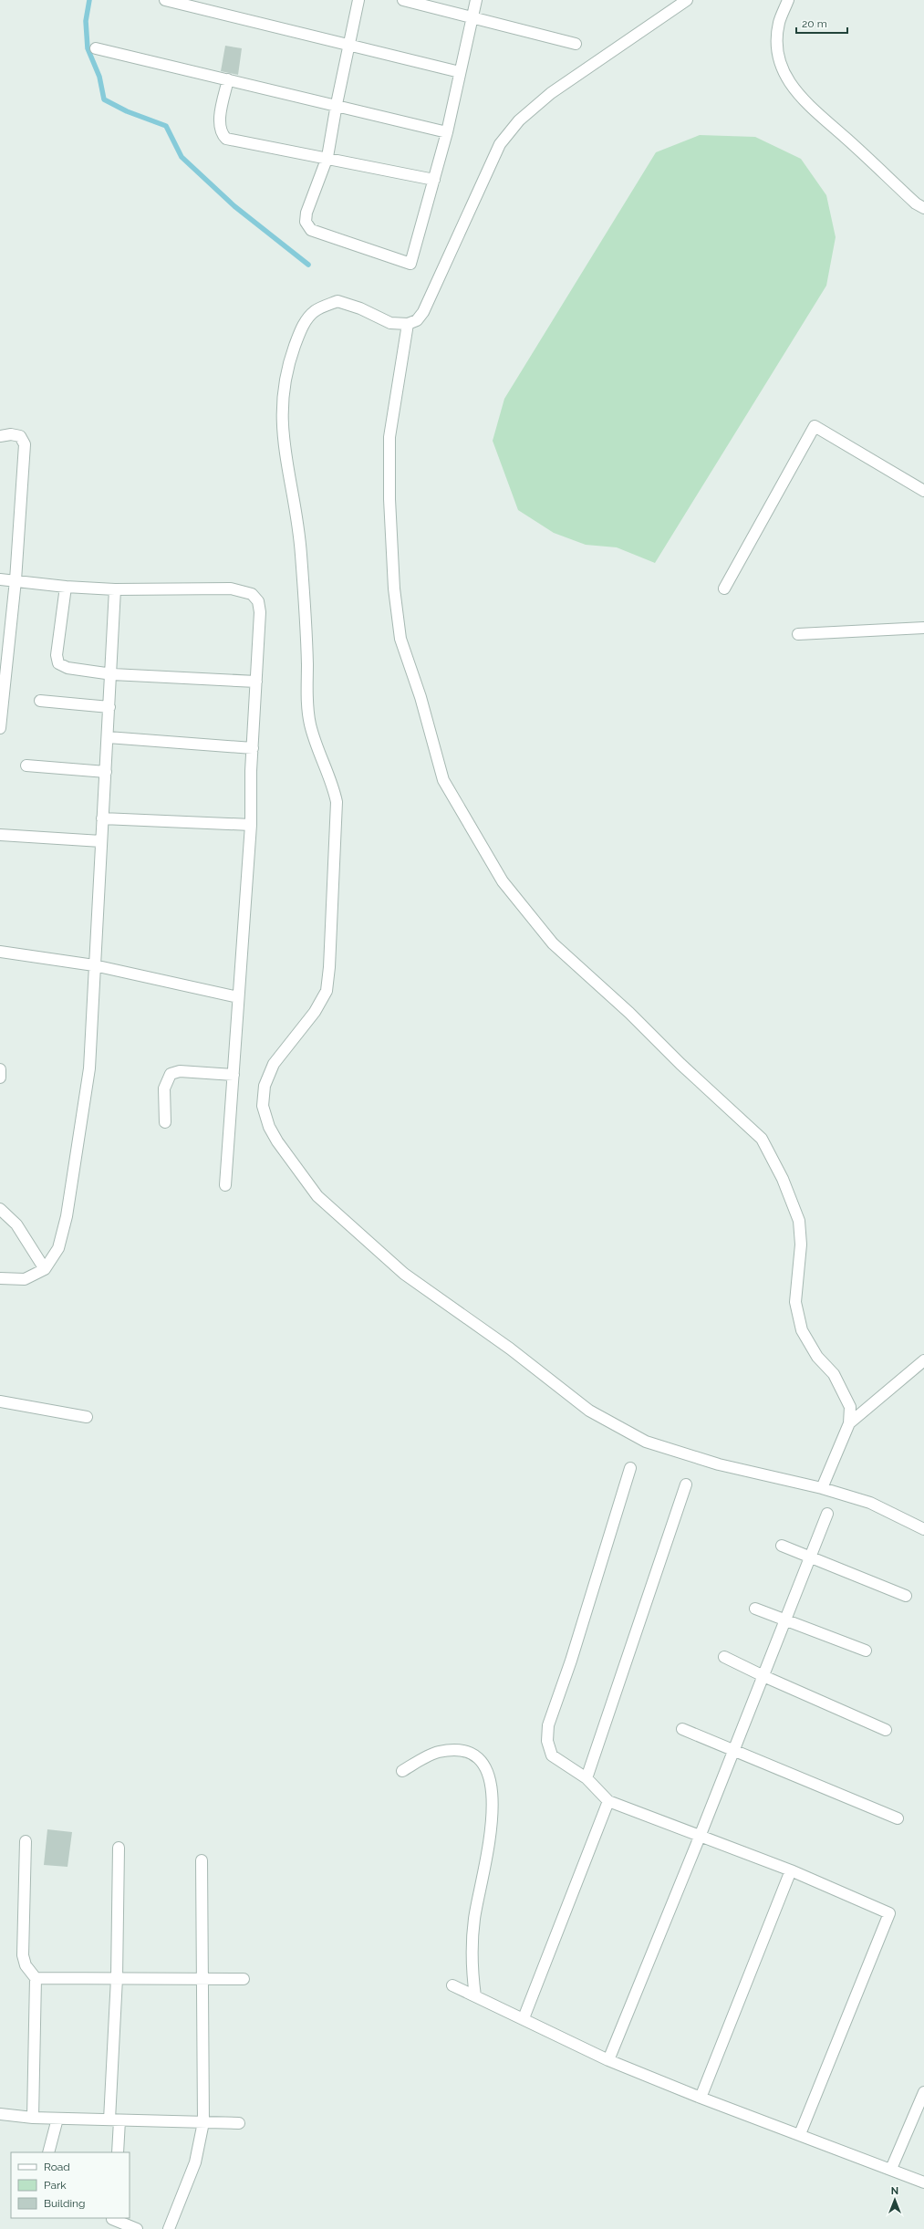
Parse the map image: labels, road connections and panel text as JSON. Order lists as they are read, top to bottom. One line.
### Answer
{"legend":["Road","Park","Building"],"scale_bar":"20 m","north":"top"}
